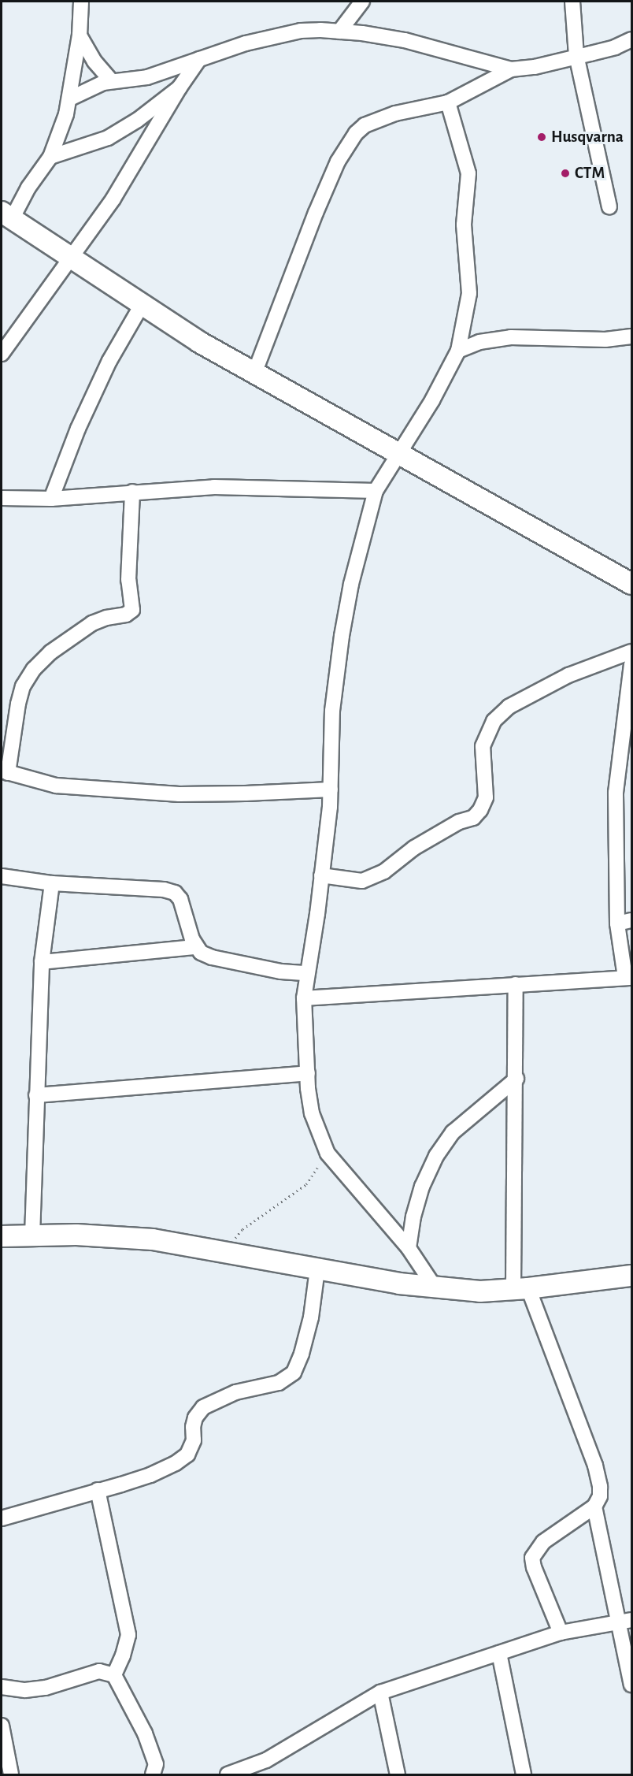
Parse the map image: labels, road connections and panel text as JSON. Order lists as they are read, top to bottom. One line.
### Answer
{"places":["Husqvarna","CTM"]}
